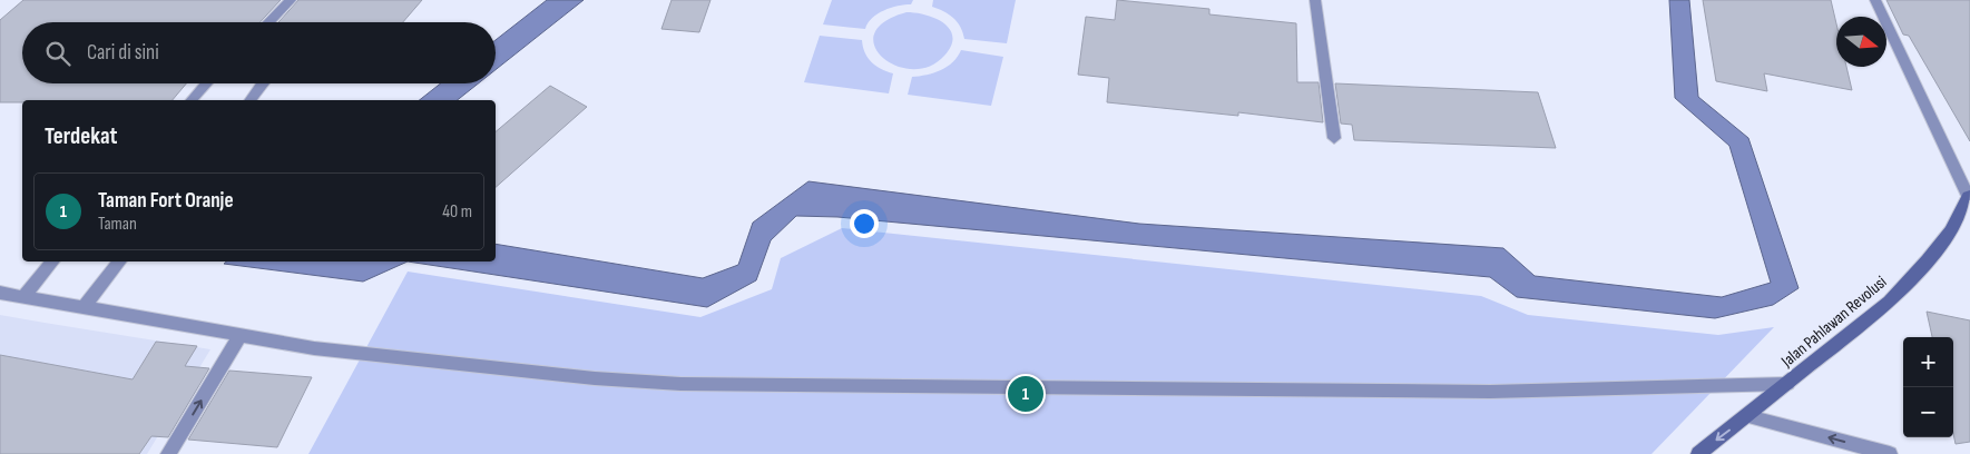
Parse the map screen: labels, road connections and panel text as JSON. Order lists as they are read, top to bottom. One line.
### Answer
{"streets":{"street":["Jalan Pahlawan Revolusi"]},"north":"right","page":{"search":"Cari di sini","heading":"Terdekat","list":[{"mark":"1","name":"Taman Fort Oranje","note":"Taman","value":"40 m"}],"map_buttons":["+","−"],"pins":"1"}}
